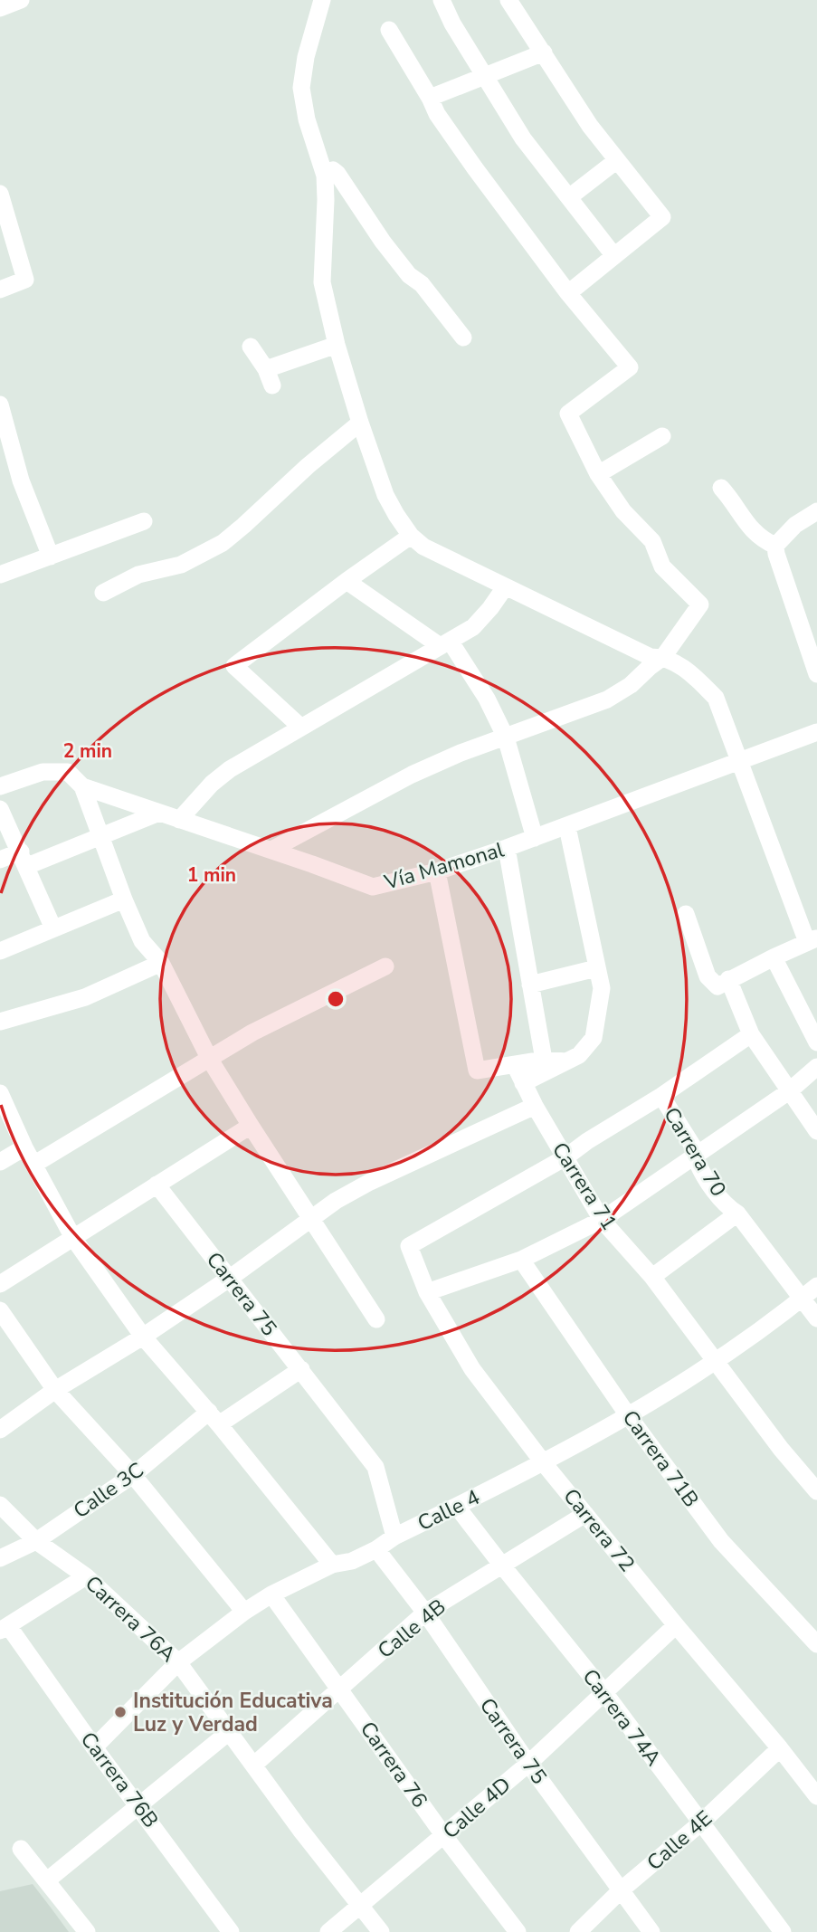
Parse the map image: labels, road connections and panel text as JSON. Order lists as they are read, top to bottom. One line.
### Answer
{"streets":{"street":["Vía Mamonal","Carrera 70","Carrera 71","Carrera 75","Carrera 71B","Calle 3C","Calle 4","Carrera 72","Carrera 76A","Calle 4B","Carrera 74A","Carrera 76","Carrera 76B","Calle 4D","Calle 4E"]},"crossings":[["Carrera 70","Carrera 71"],["Carrera 70","Calle 4"],["Carrera 70","Carrera 72"],["Carrera 71","Calle 4"],["Carrera 75","Calle 3C"],["Carrera 75","Calle 4"],["Carrera 75","Calle 4B"],["Carrera 75","Calle 4D"],["Carrera 75","Calle 4E"],["Carrera 71B","Calle 4"],["Calle 3C","Carrera 76A"],["Calle 4","Carrera 72"],["Calle 4","Carrera 76A"],["Calle 4","Carrera 74A"],["Calle 4","Carrera 76"],["Calle 4","Carrera 76B"],["Carrera 72","Calle 4B"],["Carrera 72","Calle 4D"],["Carrera 72","Calle 4E"],["Carrera 76A","Calle 4B"],["Carrera 76A","Calle 4D"],["Calle 4B","Carrera 74A"],["Calle 4B","Carrera 76"],["Carrera 74A","Calle 4D"],["Carrera 74A","Calle 4E"],["Carrera 76","Calle 4D"]],"places":["Institución Educativa Luz y Verdad"],"rings":["2 min","1 min"]}
